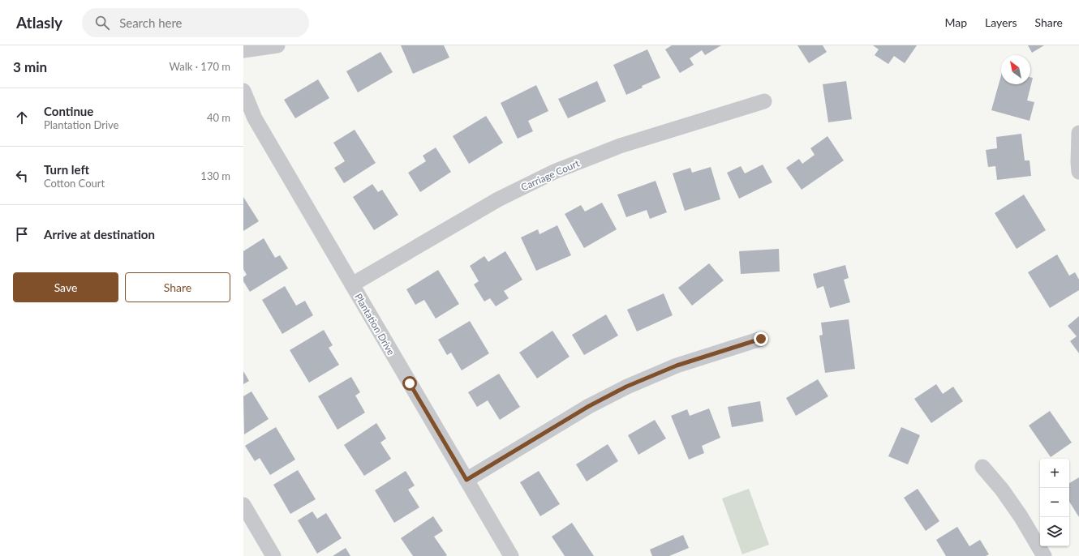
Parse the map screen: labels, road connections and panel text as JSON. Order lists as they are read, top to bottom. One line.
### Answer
{"streets":{"street":["Carriage Court","Plantation Drive"]},"crossings":[["Carriage Court","Plantation Drive"]],"north":"top left","page":{"header":"Atlasly","search":"Search here","nav":["Map","Layers","Share"],"heading":["3 min","Walk · 170 m"],"list":[["Continue","Plantation Drive","40 m"],["Turn left","Cotton Court","130 m"],"Arrive at destination"],"buttons":["Save","Share"],"map_buttons":["+","−"]}}
